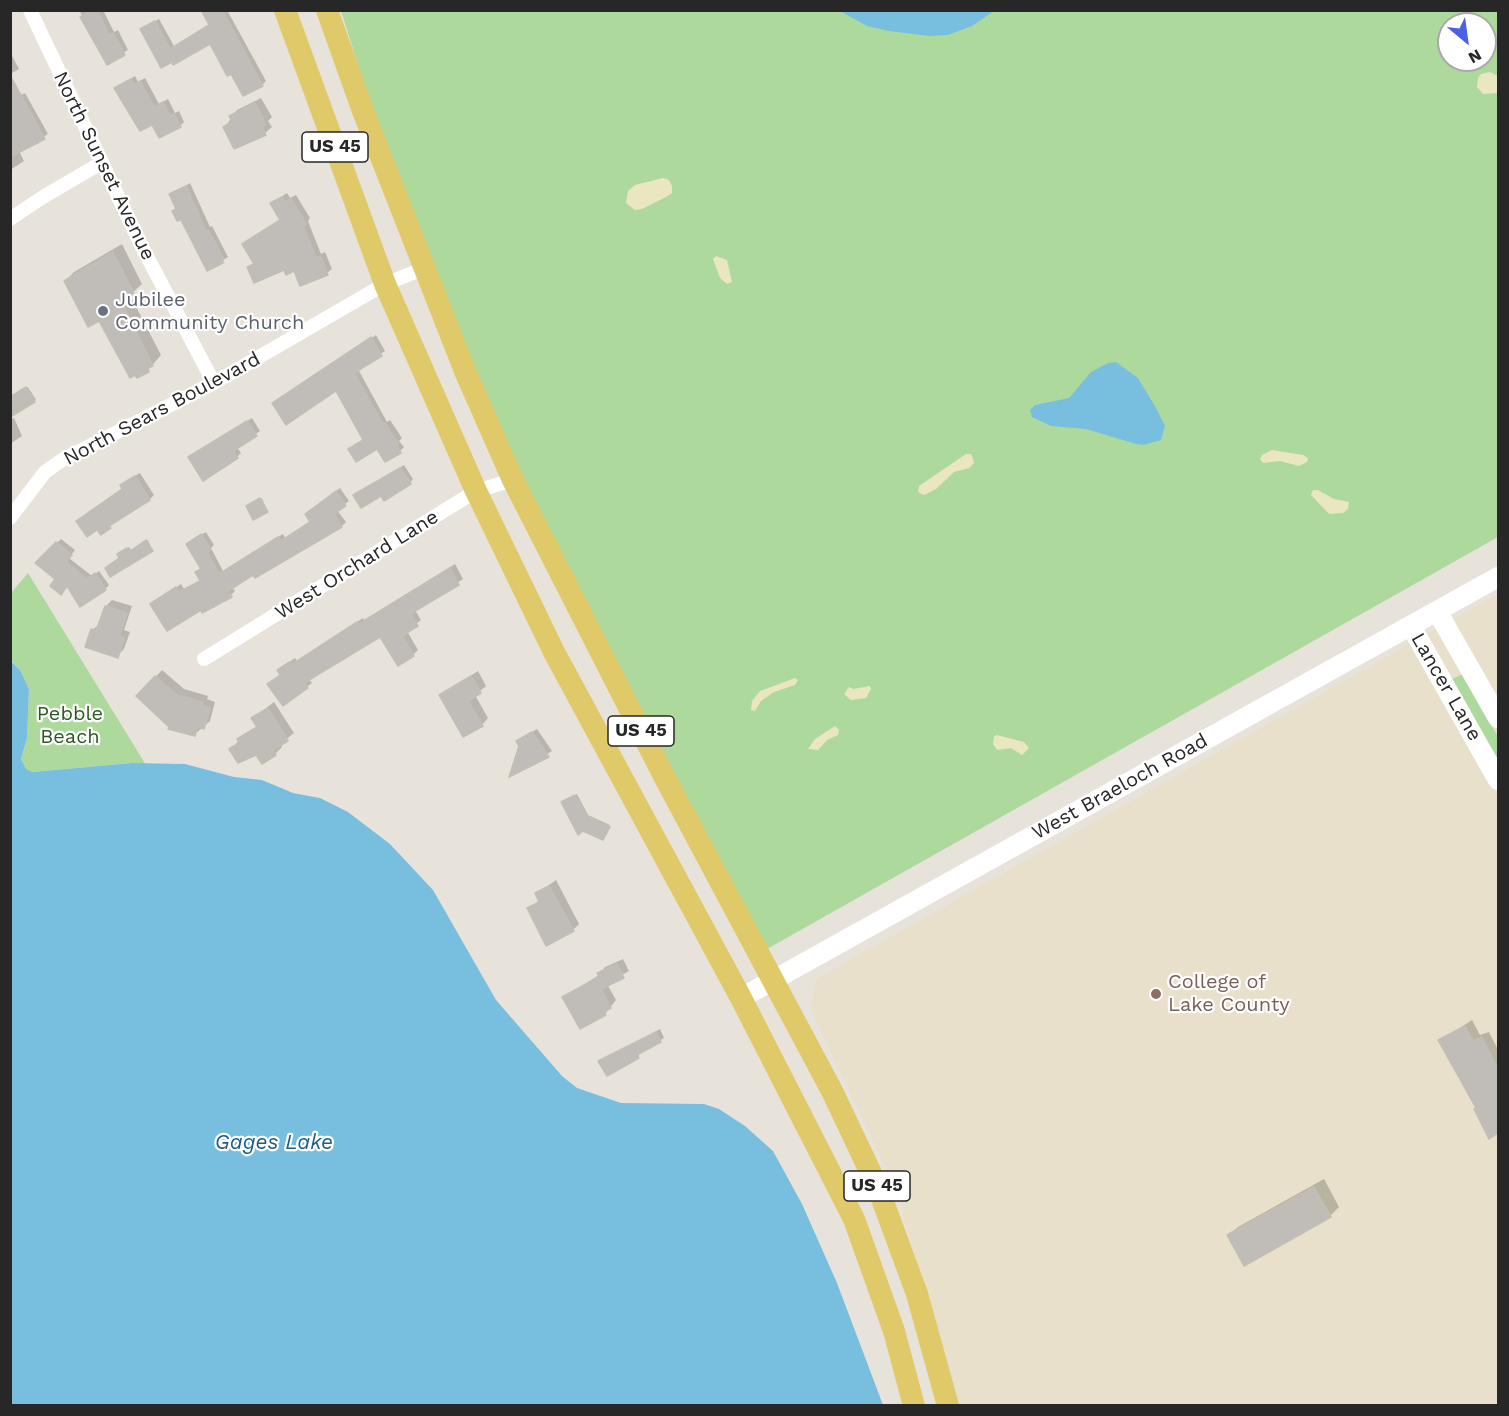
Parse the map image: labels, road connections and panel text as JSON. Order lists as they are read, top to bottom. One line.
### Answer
{"streets":{"main road":["US 45"],"street":["North Sunset Avenue","North Sears Boulevard","West Orchard Lane","Lancer Lane","West Braeloch Road"]},"crossings":[["US 45","North Sears Boulevard"],["US 45","West Orchard Lane"],["US 45","West Braeloch Road"],["North Sunset Avenue","North Sears Boulevard"],["Lancer Lane","West Braeloch Road"]],"water":["Gages Lake"],"parks":["Pebble Beach"],"places":["Jubilee Community Church","College of Lake County"],"north":"bottom right"}
